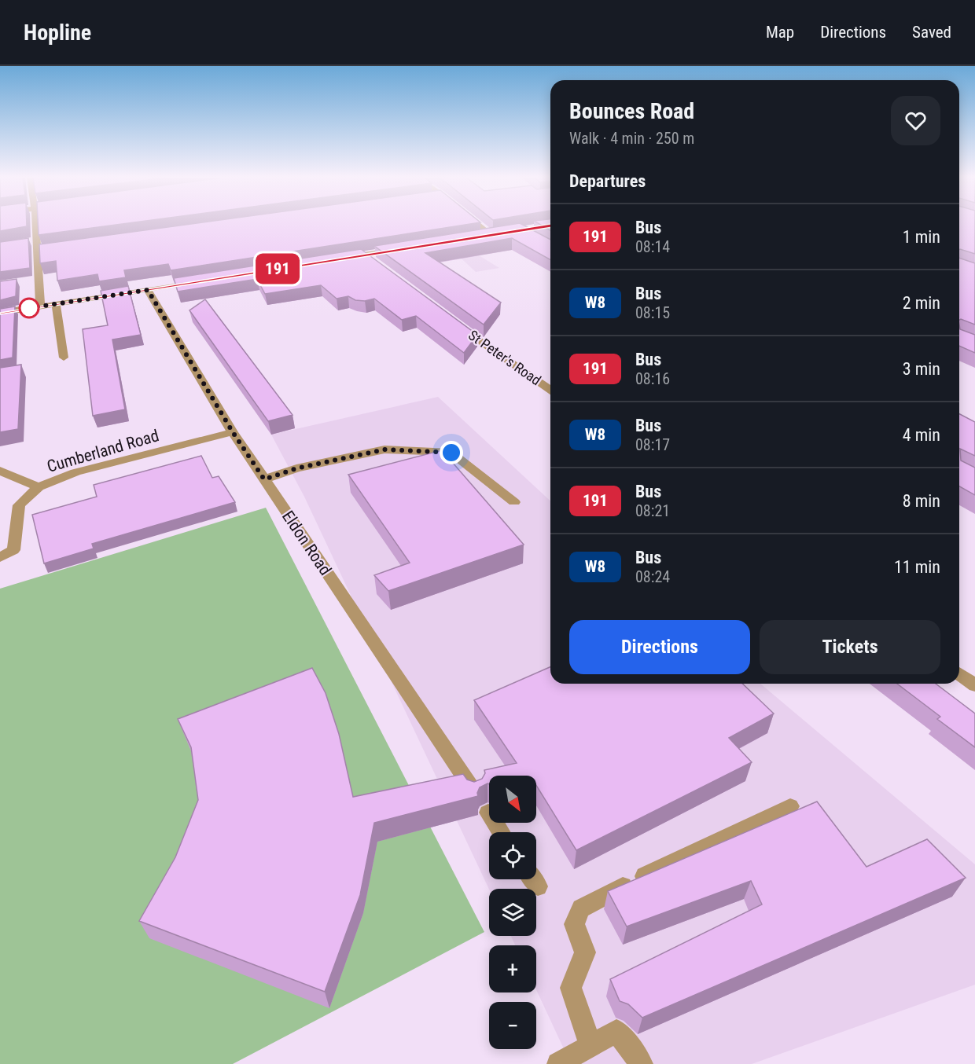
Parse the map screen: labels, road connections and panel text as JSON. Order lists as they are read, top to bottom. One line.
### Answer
{"streets":{"street":["St Peter's Road","Cumberland Road","Eldon Road"]},"crossings":[["Cumberland Road","Eldon Road"]],"lines":["bus line 191"],"north":"bottom right","page":{"header":"Hopline","nav":["Map","Directions","Saved"],"on_map":"191","heading":[["Bounces Road","Walk · 4 min · 250 m"],"Departures"],"list":[{"mark":"191","name":"Bus","note":"08:14","value":"1 min"},{"mark":"W8","name":"Bus","note":"08:15","value":"2 min"},{"mark":"191","name":"Bus","note":"08:16","value":"3 min"},{"mark":"W8","name":"Bus","note":"08:17","value":"4 min"},{"mark":"191","name":"Bus","note":"08:21","value":"8 min"},{"mark":"W8","name":"Bus","note":"08:24","value":"11 min"}],"buttons":["Directions","Tickets"],"map_buttons":["+","−"]}}
